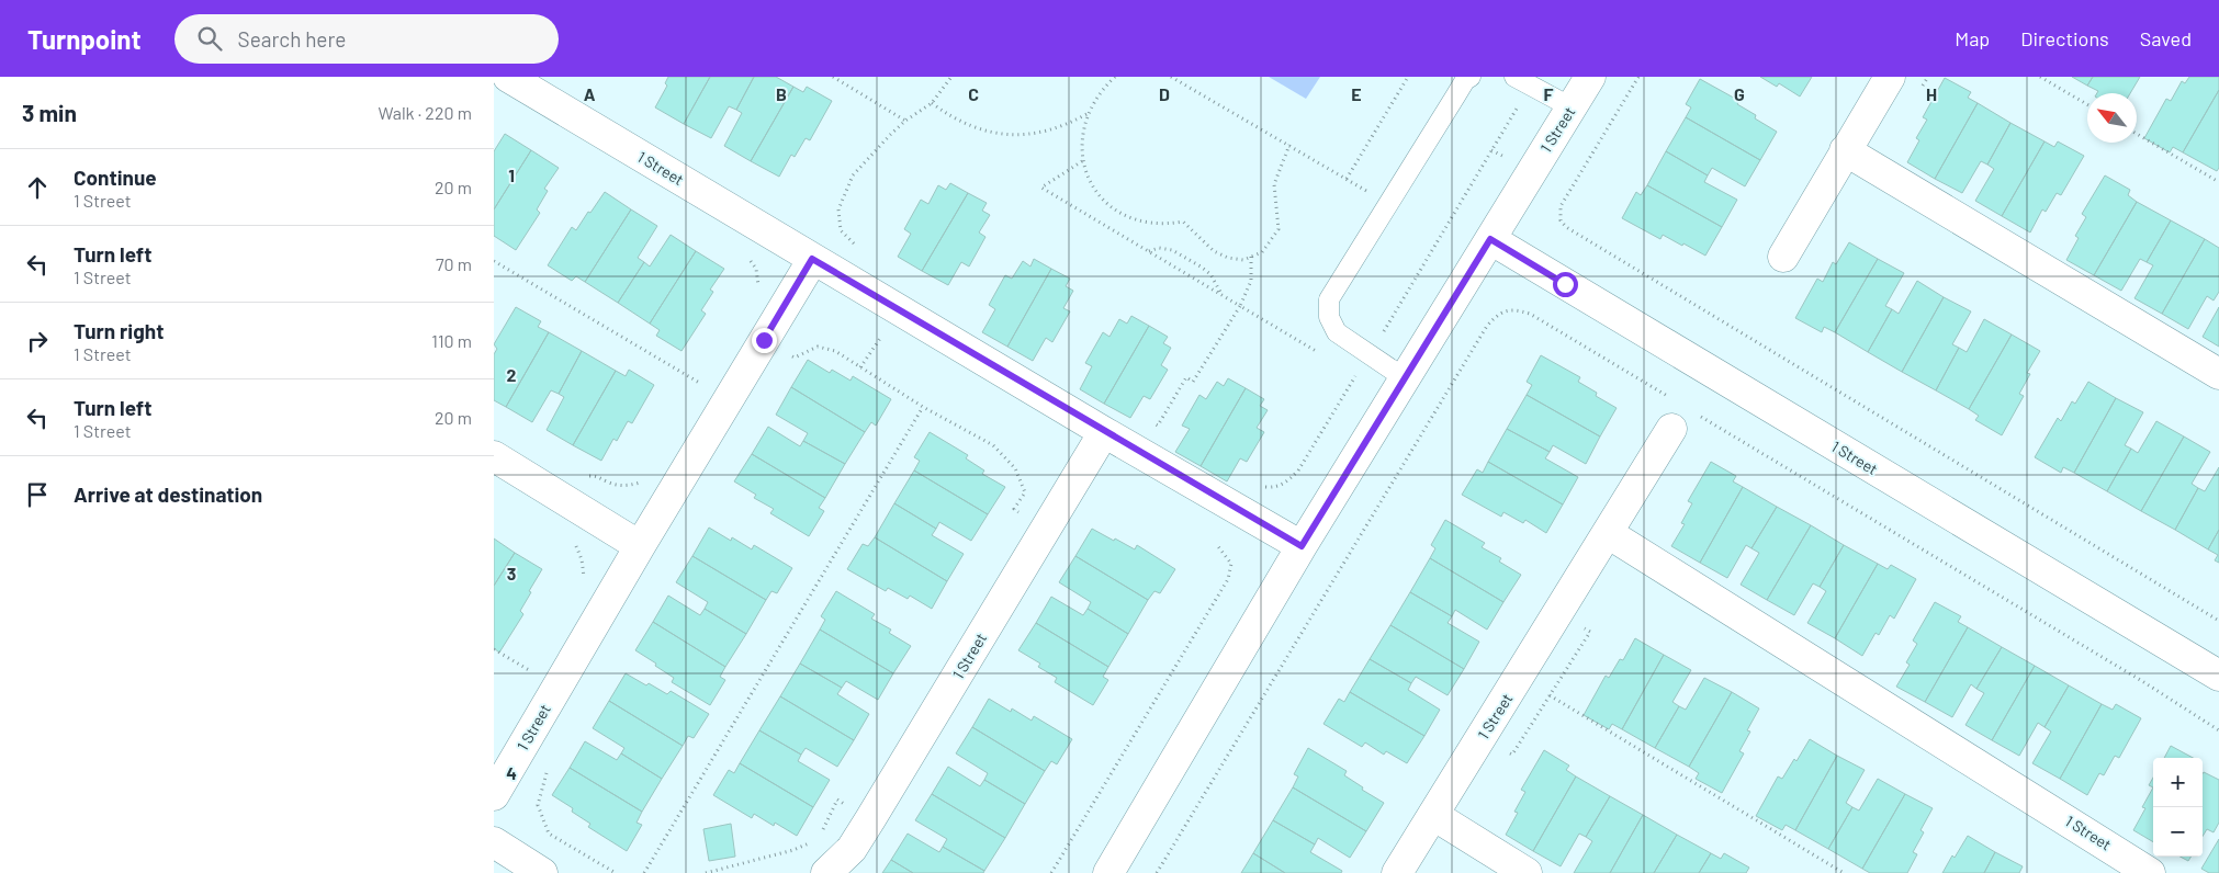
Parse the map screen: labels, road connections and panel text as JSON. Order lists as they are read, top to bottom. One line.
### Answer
{"streets":{"street":["1 Street"]},"north":"top left","page":{"header":"Turnpoint","search":"Search here","nav":["Map","Directions","Saved"],"heading":["3 min","Walk · 220 m"],"list":[["Continue","1 Street","20 m"],["Turn left","1 Street","70 m"],["Turn right","1 Street","110 m"],["Turn left","1 Street","20 m"],"Arrive at destination"],"map_buttons":["+","−"]},"grid":{"columns":["A","B","C","D","E","F","G","H"],"rows":["1","2","3","4"]}}
